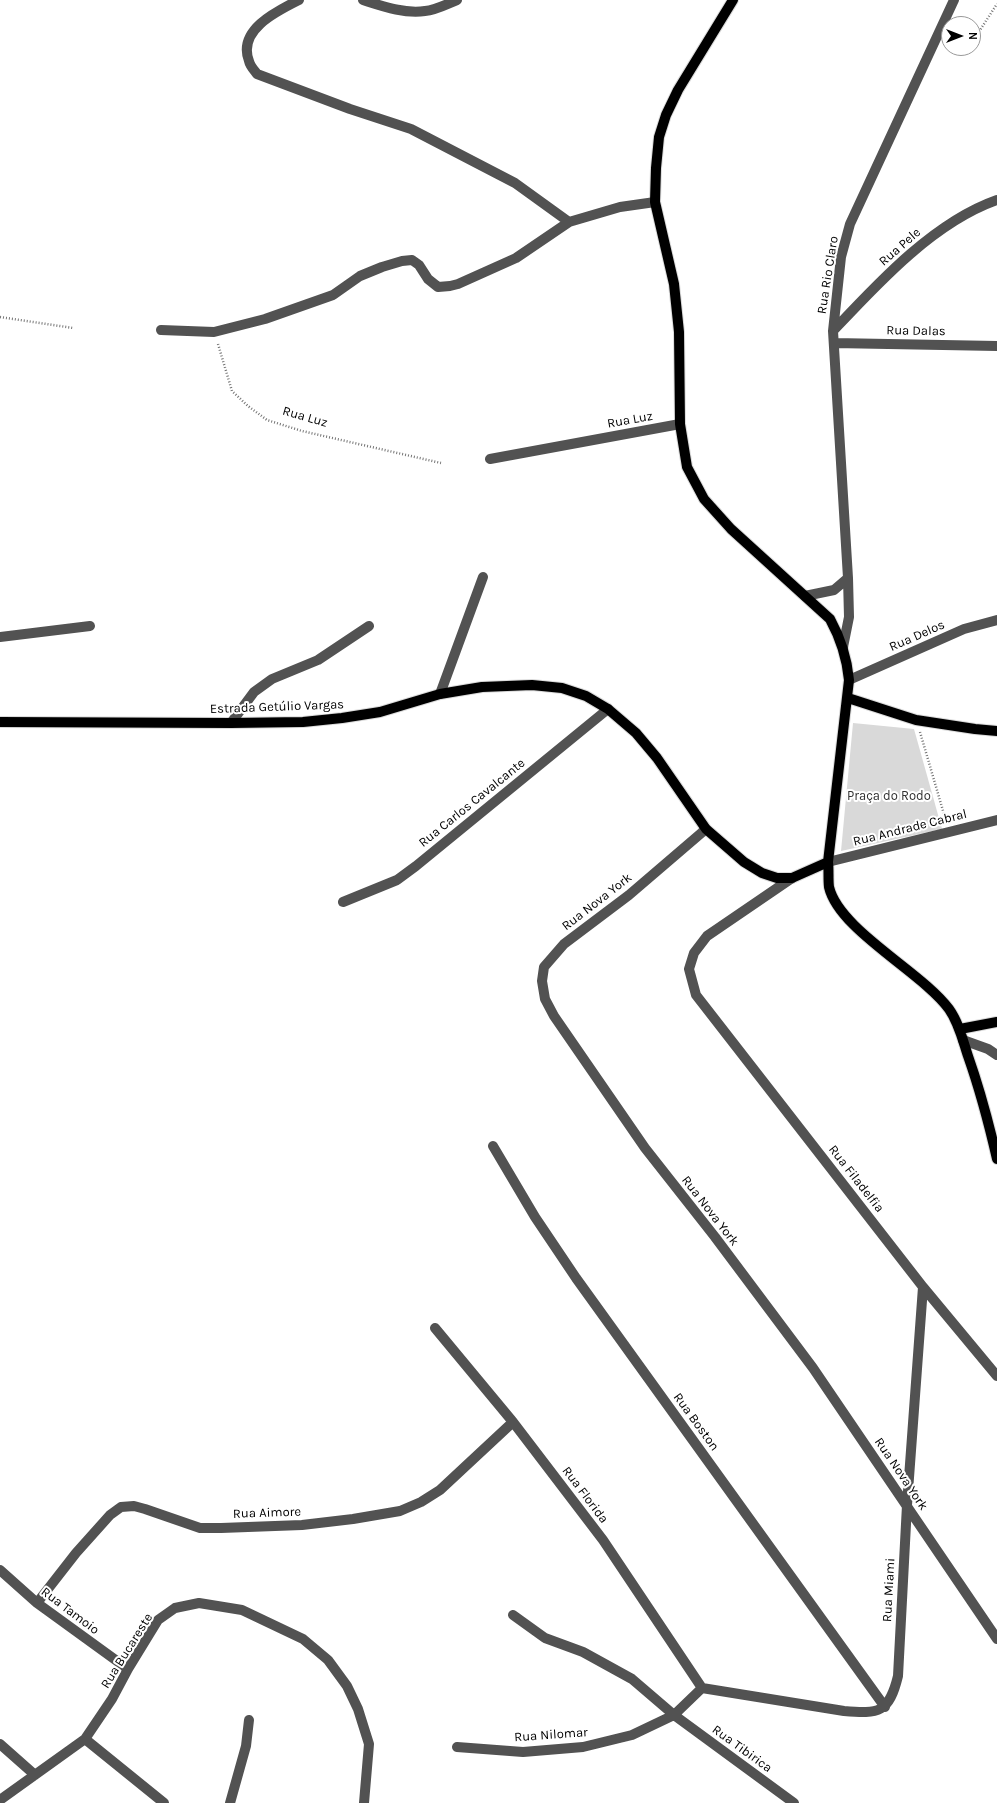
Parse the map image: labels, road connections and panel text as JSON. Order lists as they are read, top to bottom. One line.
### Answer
{"streets":{"main road":["Estrada Getúlio Vargas"],"street":["Rua Pele","Rua Rio Claro","Rua Dalas","Rua Luz","Rua Delos","Rua Carlos Cavalcante","Rua Andrade Cabral","Rua Nova York","Rua Filadelfia","Rua Boston","Rua Florida","Rua Aimore","Rua Miami","Rua Tamoio","Rua Bucareste","Rua Nilomar","Rua Tibirica"]},"crossings":[["Rua Pele","Rua Rio Claro"],["Rua Rio Claro","Rua Dalas"],["Estrada Getúlio Vargas","Rua Carlos Cavalcante"],["Estrada Getúlio Vargas","Rua Andrade Cabral"],["Estrada Getúlio Vargas","Rua Nova York"],["Estrada Getúlio Vargas","Rua Filadelfia"],["Rua Nova York","Rua Miami"],["Rua Filadelfia","Rua Miami"],["Rua Boston","Rua Miami"],["Rua Florida","Rua Aimore"],["Rua Florida","Rua Nilomar"],["Rua Aimore","Rua Tamoio"],["Rua Tamoio","Rua Bucareste"],["Rua Nilomar","Rua Tibirica"]],"parks":["Praça do Rodo"],"north":"right"}
